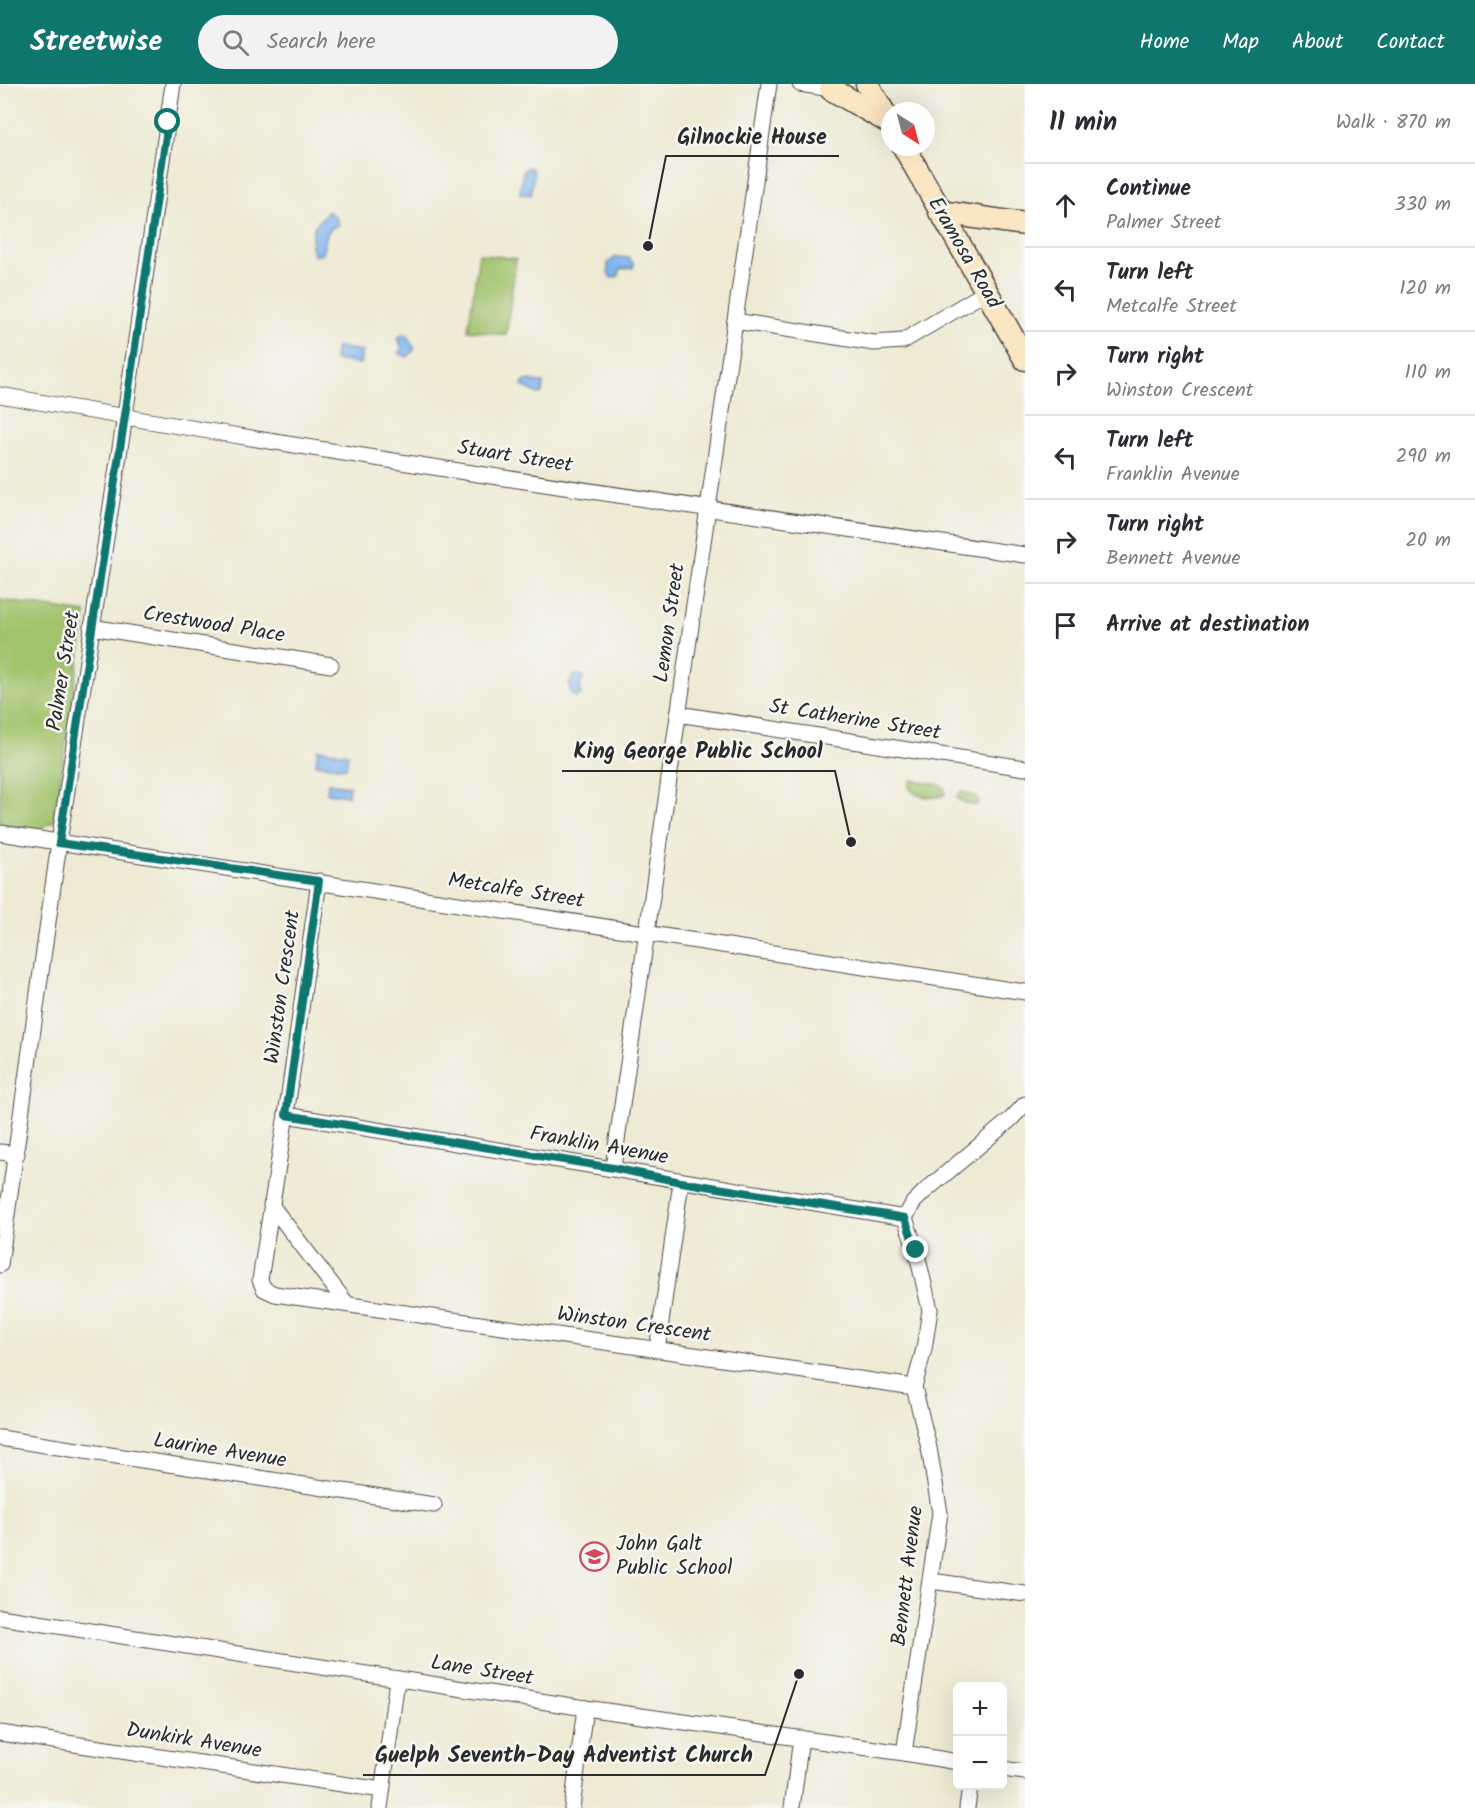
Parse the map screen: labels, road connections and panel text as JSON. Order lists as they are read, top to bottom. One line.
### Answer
{"streets":{"main road":["Eramosa Road"],"street":["Stuart Street","Lemon Street","Crestwood Place","Palmer Street","St Catherine Street","Metcalfe Street","Winston Crescent","Franklin Avenue","Laurine Avenue","Bennett Avenue","Lane Street","Dunkirk Avenue"]},"crossings":[["Stuart Street","Lemon Street"],["Stuart Street","Palmer Street"],["Lemon Street","St Catherine Street"],["Lemon Street","Metcalfe Street"],["Lemon Street","Franklin Avenue"],["Crestwood Place","Palmer Street"],["Palmer Street","Metcalfe Street"],["Metcalfe Street","Winston Crescent"],["Winston Crescent","Franklin Avenue"],["Winston Crescent","Bennett Avenue"],["Franklin Avenue","Bennett Avenue"],["Bennett Avenue","Lane Street"]],"places":{"other":["Gilnockie House","King George Public School","Guelph Seventh-Day Adventist Church"],"school or university":["John Galt Public School"]},"north":"bottom right","page":{"header":"Streetwise","search":"Search here","nav":["Home","Map","About","Contact"],"heading":["11 min","Walk · 870 m"],"list":[["Continue","Palmer Street","330 m"],["Turn left","Metcalfe Street","120 m"],["Turn right","Winston Crescent","110 m"],["Turn left","Franklin Avenue","290 m"],["Turn right","Bennett Avenue","20 m"],"Arrive at destination"],"map_buttons":["+","−"]}}
